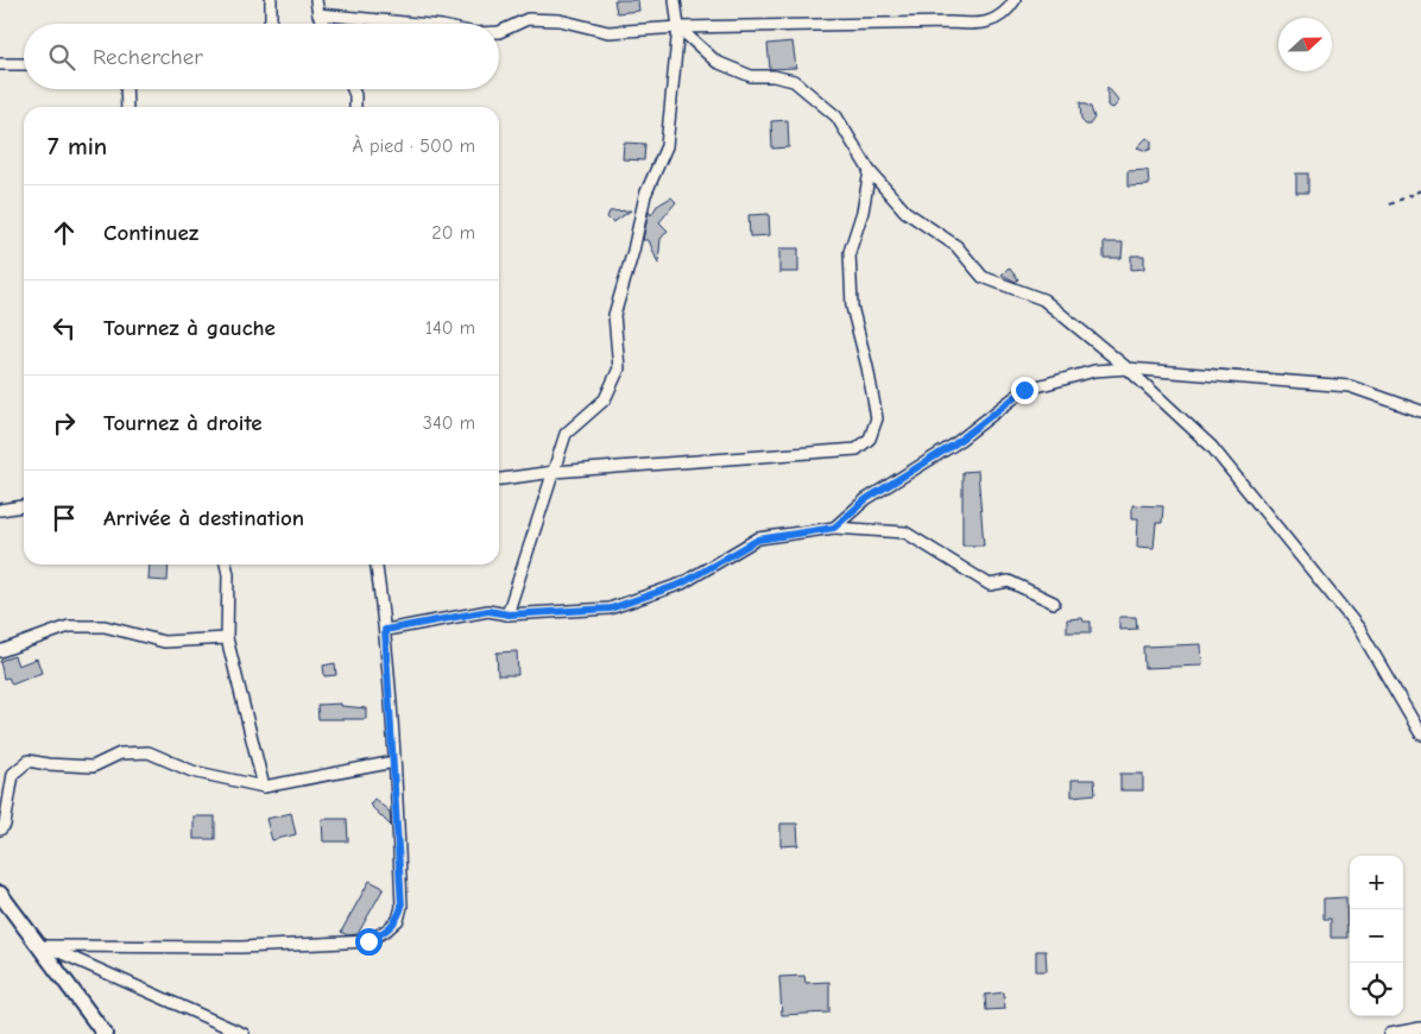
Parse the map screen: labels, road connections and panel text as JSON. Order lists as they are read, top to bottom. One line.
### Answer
{"north":"right","page":{"search":"Rechercher","heading":["7 min","À pied · 500 m"],"list":[["Continuez","20 m"],["Tournez à gauche","140 m"],["Tournez à droite","340 m"],"Arrivée à destination"],"map_buttons":["+","−"]}}
